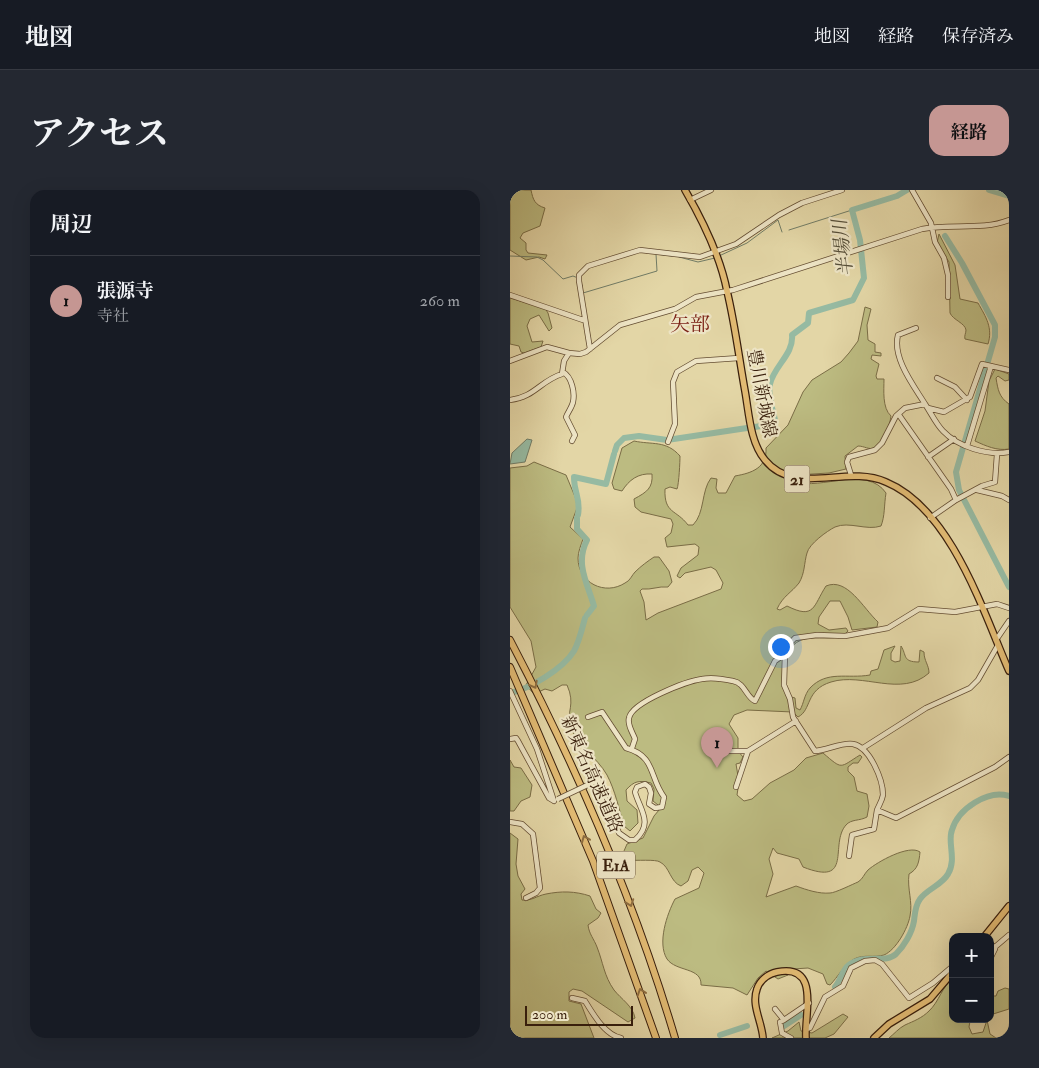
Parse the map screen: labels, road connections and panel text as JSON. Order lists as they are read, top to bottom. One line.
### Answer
{"streets":{"highway":["新東名高速道路","E1A"],"main road":["豊川新城線","21"]},"districts":["矢部"],"water":["半場川"],"scale_bar":"200 m","page":{"header":"地図","nav":["地図","経路","保存済み"],"title":"アクセス","buttons":"経路","heading":"周辺","list":[{"mark":"1","name":"張源寺","note":"寺社","value":"260 m"}],"pins":"1","map_buttons":["+","−"],"scale":"200 m"}}
